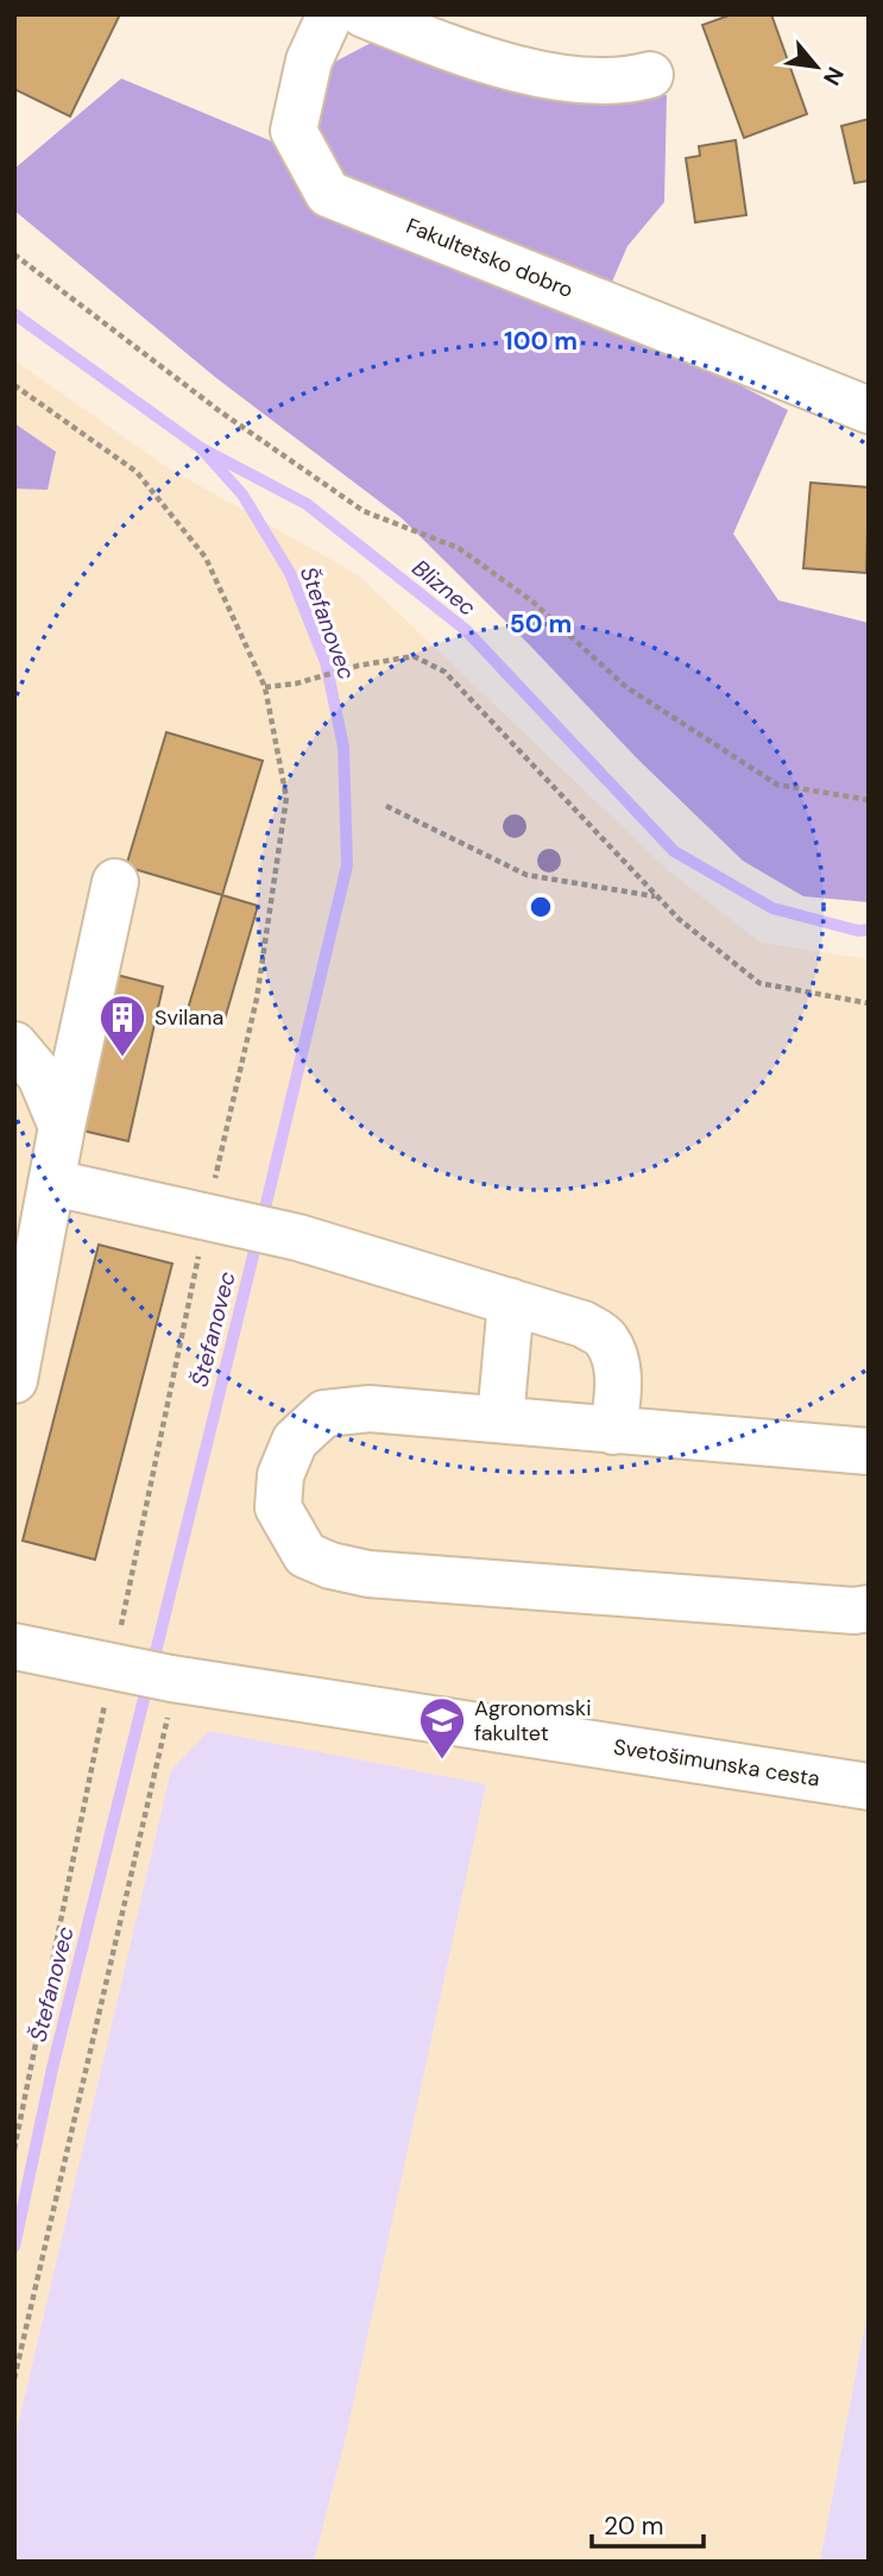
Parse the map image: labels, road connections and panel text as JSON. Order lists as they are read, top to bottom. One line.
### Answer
{"streets":{"street":["Fakultetsko dobro","Svetošimunska cesta"]},"water":["Bliznec","Štefanovec"],"places":{"building":["Svilana"],"school or university":["Agronomski fakultet"]},"scale_bar":"20 m","north":"bottom right","rings":["100 m","50 m"]}
